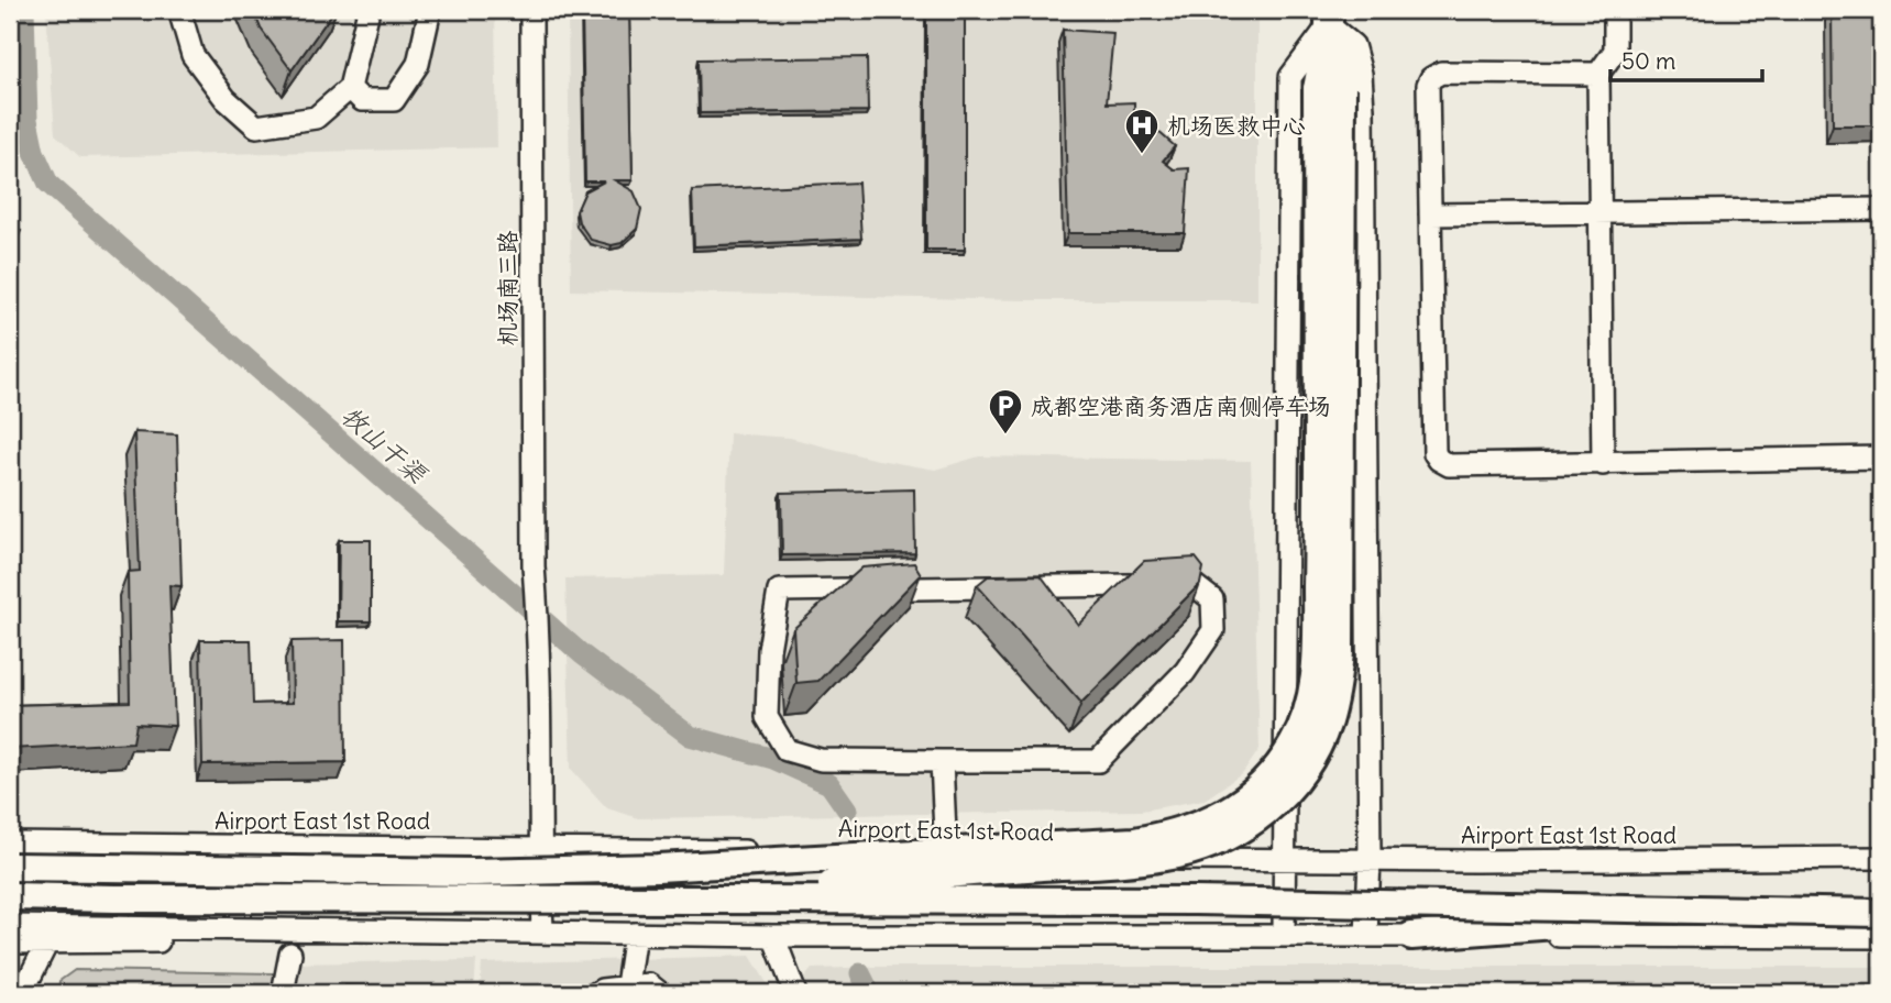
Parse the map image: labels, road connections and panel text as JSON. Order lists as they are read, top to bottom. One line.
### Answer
{"streets":{"street":["机场南三路","Airport East 1st Road"]},"crossings":[["机场南三路","Airport East 1st Road"]],"water":["牧山干渠"],"places":{"hospital":["机场医救中心"],"parking":["成都空港商务酒店南侧停车场"]},"scale_bar":"50 m"}
